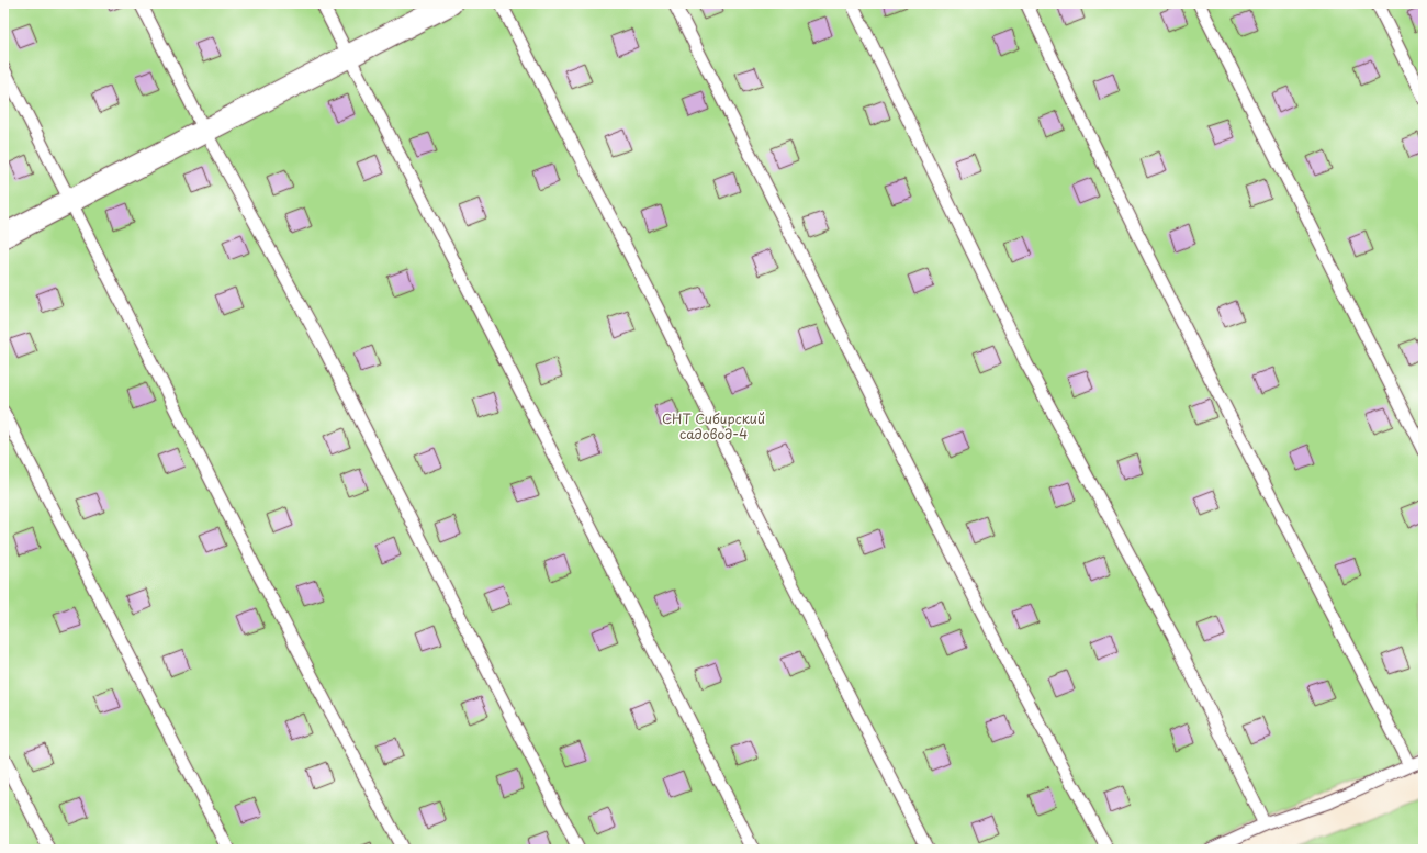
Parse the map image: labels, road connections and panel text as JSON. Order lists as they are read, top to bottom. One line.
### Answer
{"parks":["СНТ Сибирский садовод-4"]}
